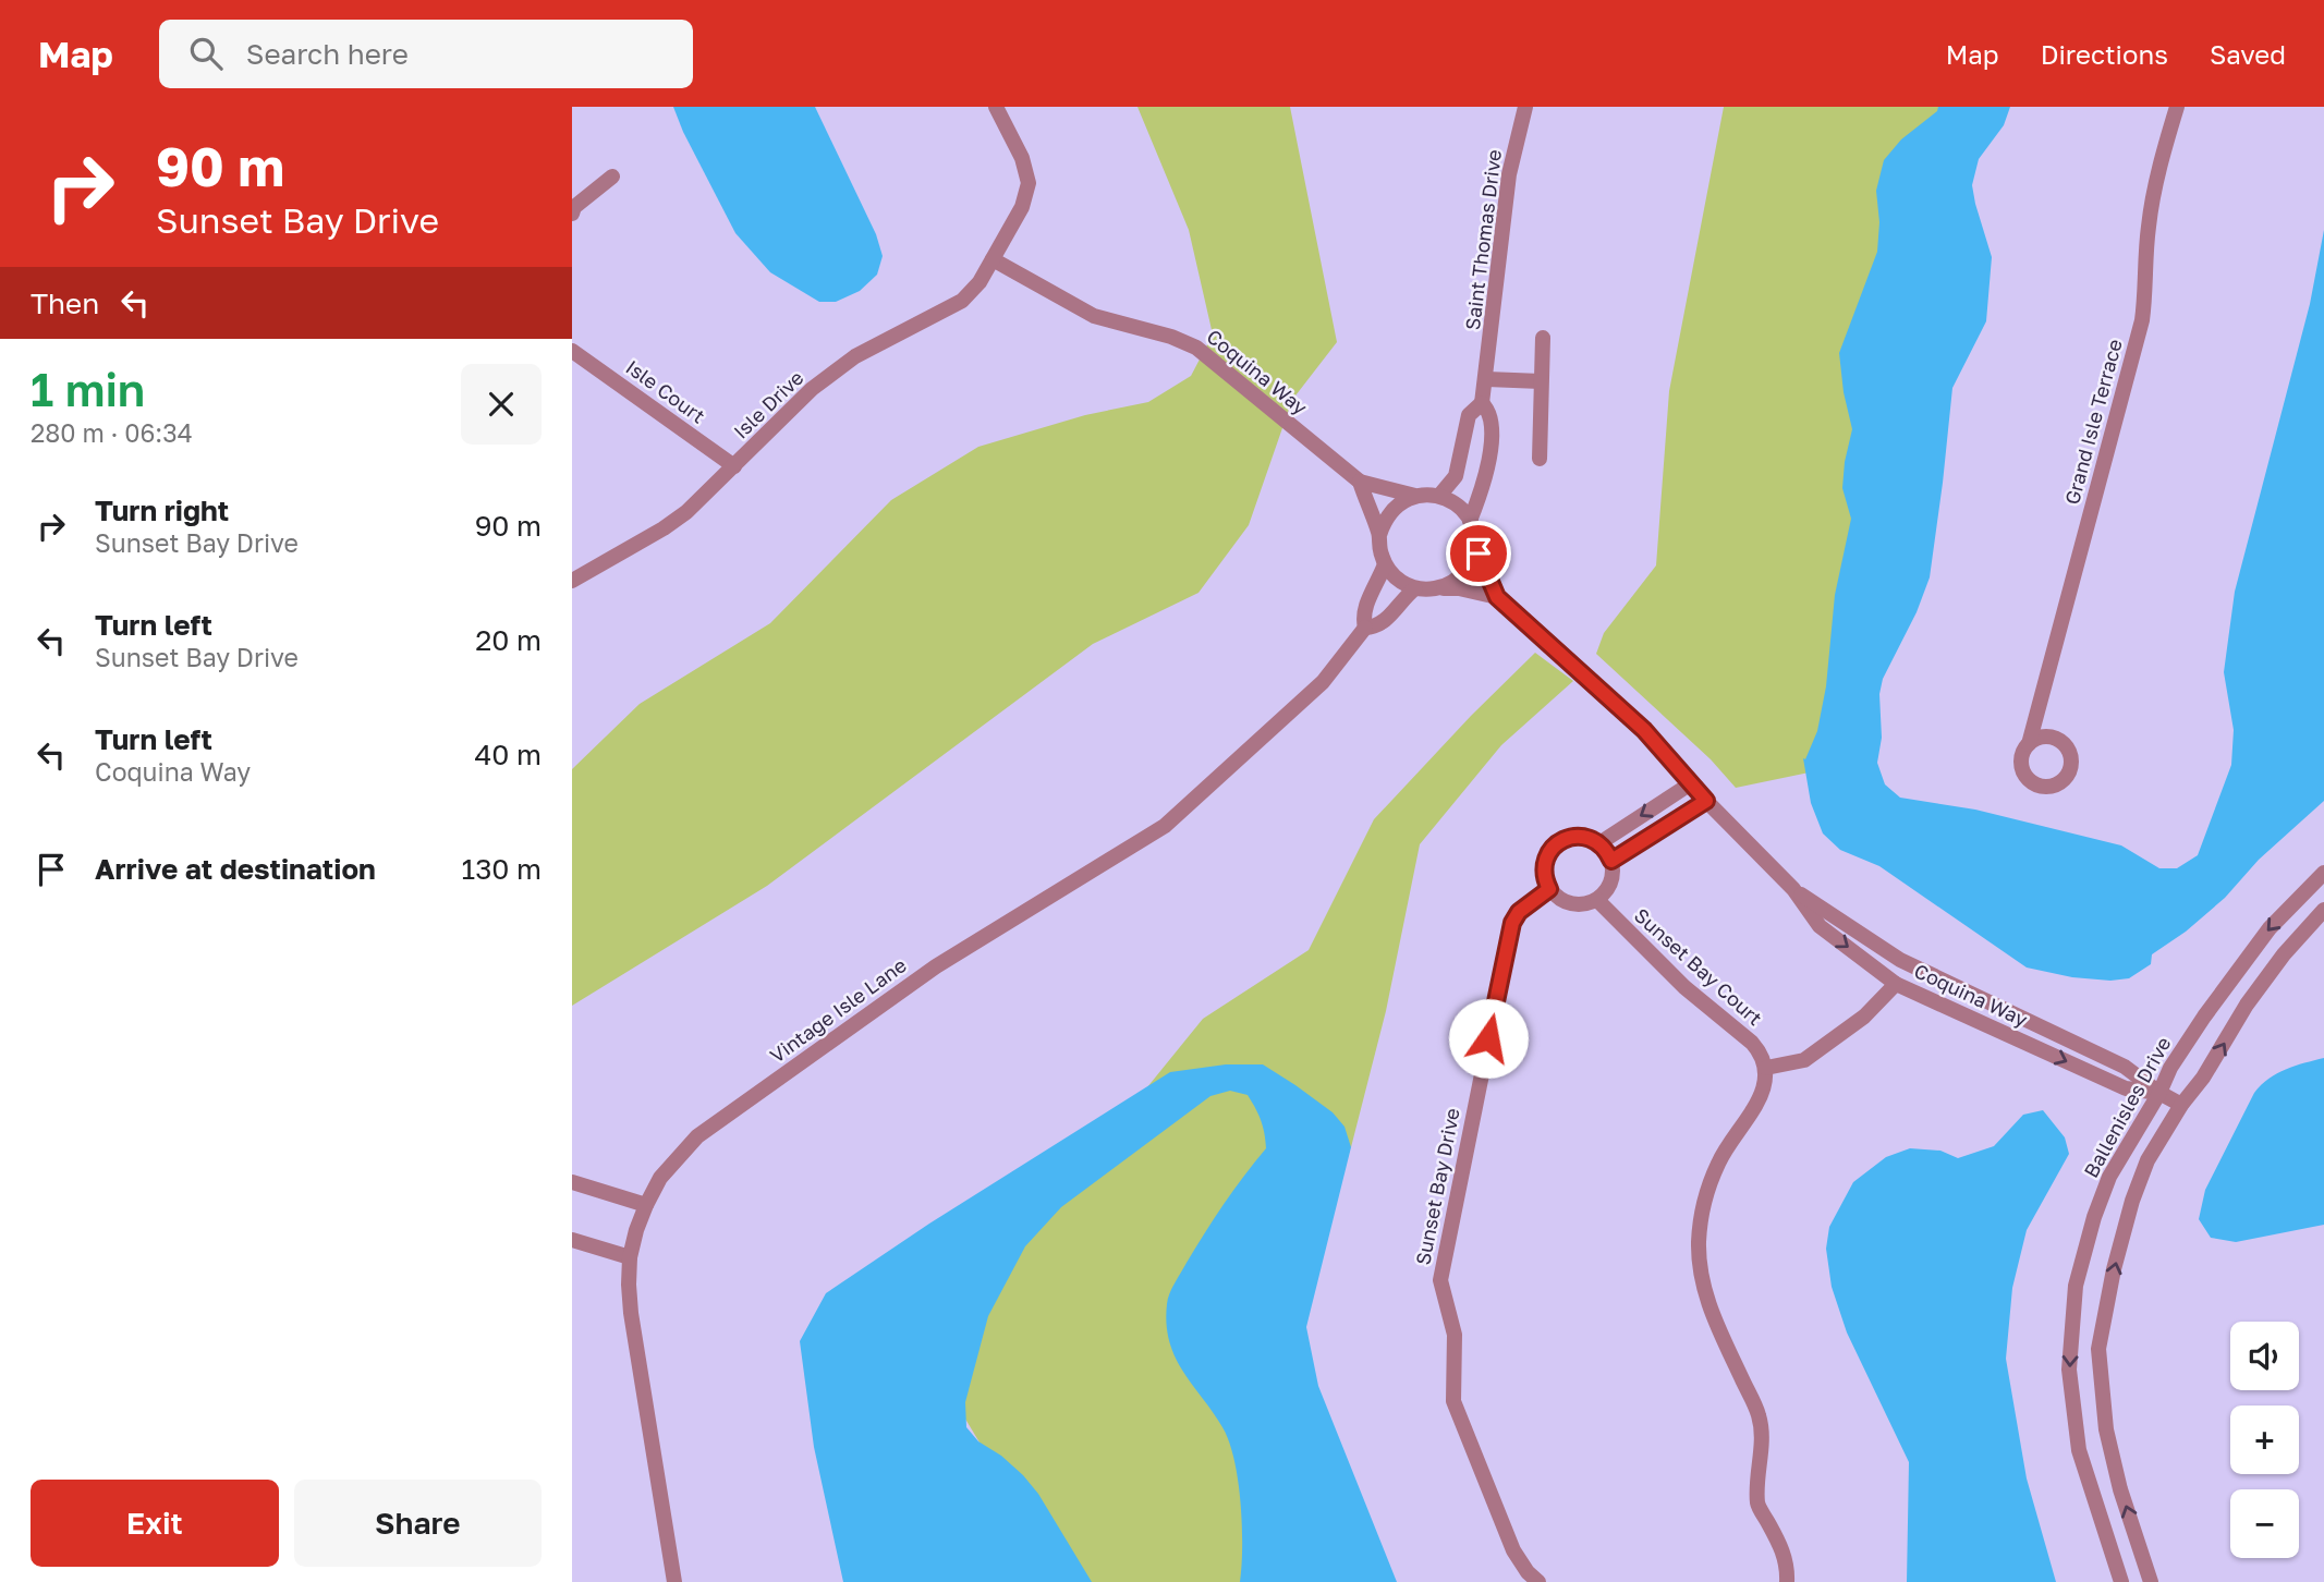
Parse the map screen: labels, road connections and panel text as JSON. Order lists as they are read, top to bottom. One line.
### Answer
{"streets":{"street":["Saint Thomas Drive","Coquina Way","Isle Court","Isle Drive","Grand Isle Terrace","Sunset Bay Court","Vintage Isle Lane","Ballenisles Drive","Sunset Bay Drive"]},"crossings":[["Saint Thomas Drive","Coquina Way"],["Saint Thomas Drive","Vintage Isle Lane"],["Coquina Way","Isle Drive"],["Coquina Way","Vintage Isle Lane"],["Coquina Way","Ballenisles Drive"],["Isle Court","Isle Drive"],["Sunset Bay Court","Sunset Bay Drive"]],"page":{"header":"Map","search":"Search here","nav":["Map","Directions","Saved"],"turn":["90 m","Sunset Bay Drive"],"then":"Then","heading":["1 min","280 m · 06:34"],"list":[{"name":"Turn right","note":"Sunset Bay Drive","value":"90 m"},{"name":"Turn left","note":"Sunset Bay Drive","value":"20 m"},{"name":"Turn left","note":"Coquina Way","value":"40 m"},{"name":"Arrive at destination","value":"130 m"}],"map_buttons":["+","−"],"buttons":["Exit","Share"]}}
